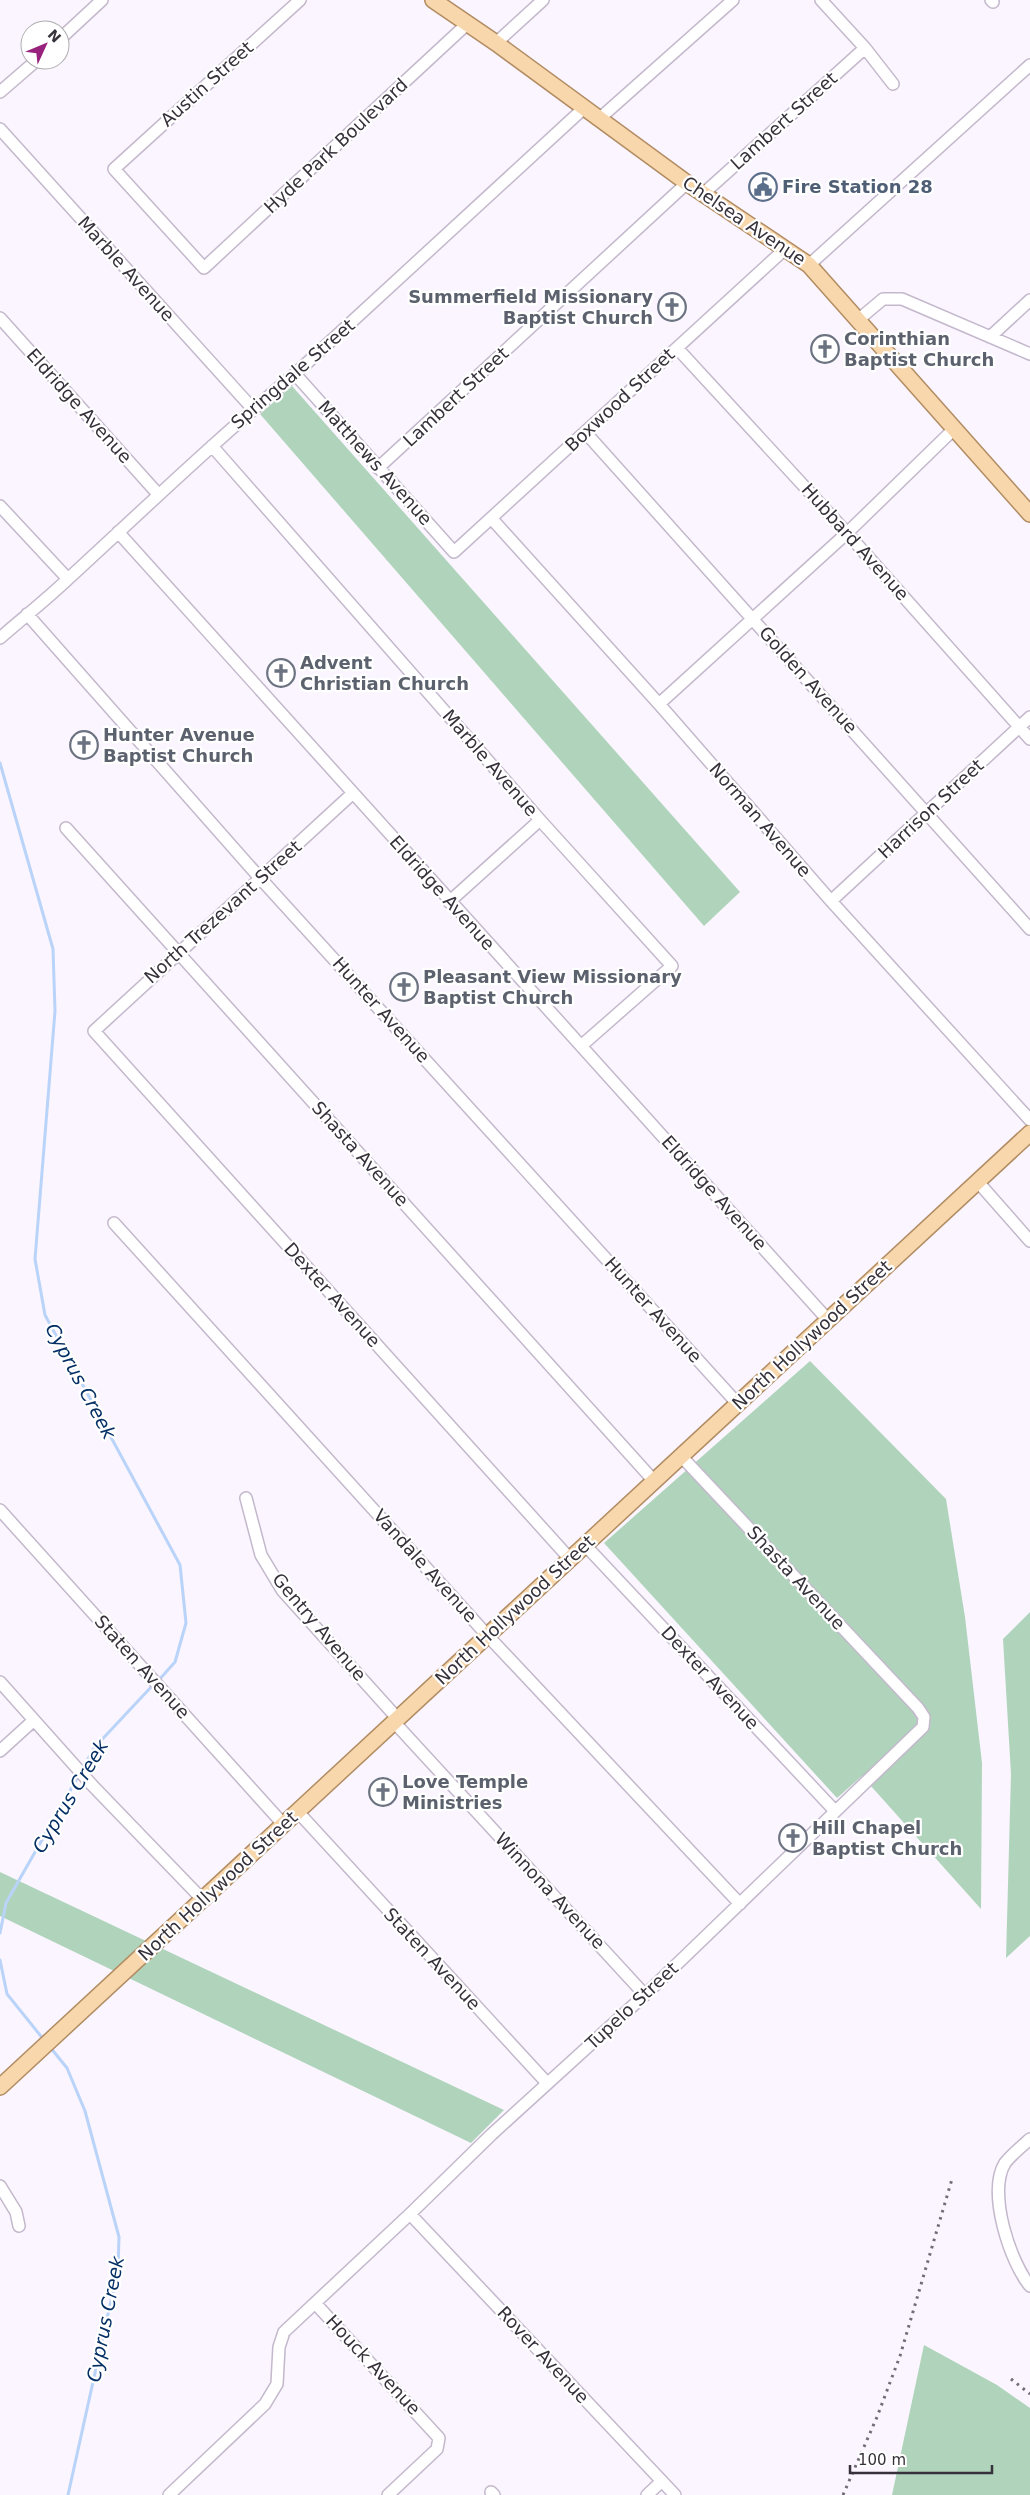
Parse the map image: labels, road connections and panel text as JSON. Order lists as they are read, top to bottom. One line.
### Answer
{"streets":{"main road":["Chelsea Avenue","North Hollywood Street"],"street":["Austin Street","Lambert Street","Hyde Park Boulevard","Marble Avenue","Springdale Street","Boxwood Street","Eldridge Avenue","Matthews Avenue","Hubbard Avenue","Golden Avenue","Harrison Street","Norman Avenue","North Trezevant Street","Hunter Avenue","Shasta Avenue","Dexter Avenue","Vandale Avenue","Gentry Avenue","Staten Avenue","Winnona Avenue","Tupelo Street","Rover Avenue","Houck Avenue"]},"crossings":[["Austin Street","Hyde Park Boulevard"],["Lambert Street","Chelsea Avenue"],["Lambert Street","Matthews Avenue"],["Hyde Park Boulevard","Chelsea Avenue"],["Chelsea Avenue","Springdale Street"],["Chelsea Avenue","Boxwood Street"],["Marble Avenue","Springdale Street"],["Marble Avenue","Eldridge Avenue"],["Springdale Street","Eldridge Avenue"],["Springdale Street","Matthews Avenue"],["Springdale Street","Hunter Avenue"],["Boxwood Street","Matthews Avenue"],["Boxwood Street","Hubbard Avenue"],["Boxwood Street","Golden Avenue"],["Boxwood Street","Norman Avenue"],["Eldridge Avenue","North Trezevant Street"],["Eldridge Avenue","North Hollywood Street"],["Hubbard Avenue","Harrison Street"],["Golden Avenue","Harrison Street"],["Harrison Street","Norman Avenue"],["North Trezevant Street","Hunter Avenue"],["North Trezevant Street","Shasta Avenue"],["North Trezevant Street","Dexter Avenue"],["Hunter Avenue","North Hollywood Street"],["Shasta Avenue","North Hollywood Street"],["Shasta Avenue","Tupelo Street"],["Dexter Avenue","North Hollywood Street"],["Dexter Avenue","Tupelo Street"],["North Hollywood Street","Vandale Avenue"],["North Hollywood Street","Gentry Avenue"],["North Hollywood Street","Staten Avenue"],["North Hollywood Street","Winnona Avenue"],["Vandale Avenue","Tupelo Street"],["Gentry Avenue","Winnona Avenue"],["Staten Avenue","Tupelo Street"],["Winnona Avenue","Tupelo Street"],["Tupelo Street","Rover Avenue"],["Tupelo Street","Houck Avenue"]],"water":["Cyprus Creek"],"places":{"public building":["Fire Station 28"],"church":["Summerfield Missionary Baptist Church","Corinthian Baptist Church","Advent Christian Church","Hunter Avenue Baptist Church","Pleasant View Missionary Baptist Church","Love Temple Ministries","Hill Chapel Baptist Church"]},"scale_bar":"100 m","north":"top right"}
